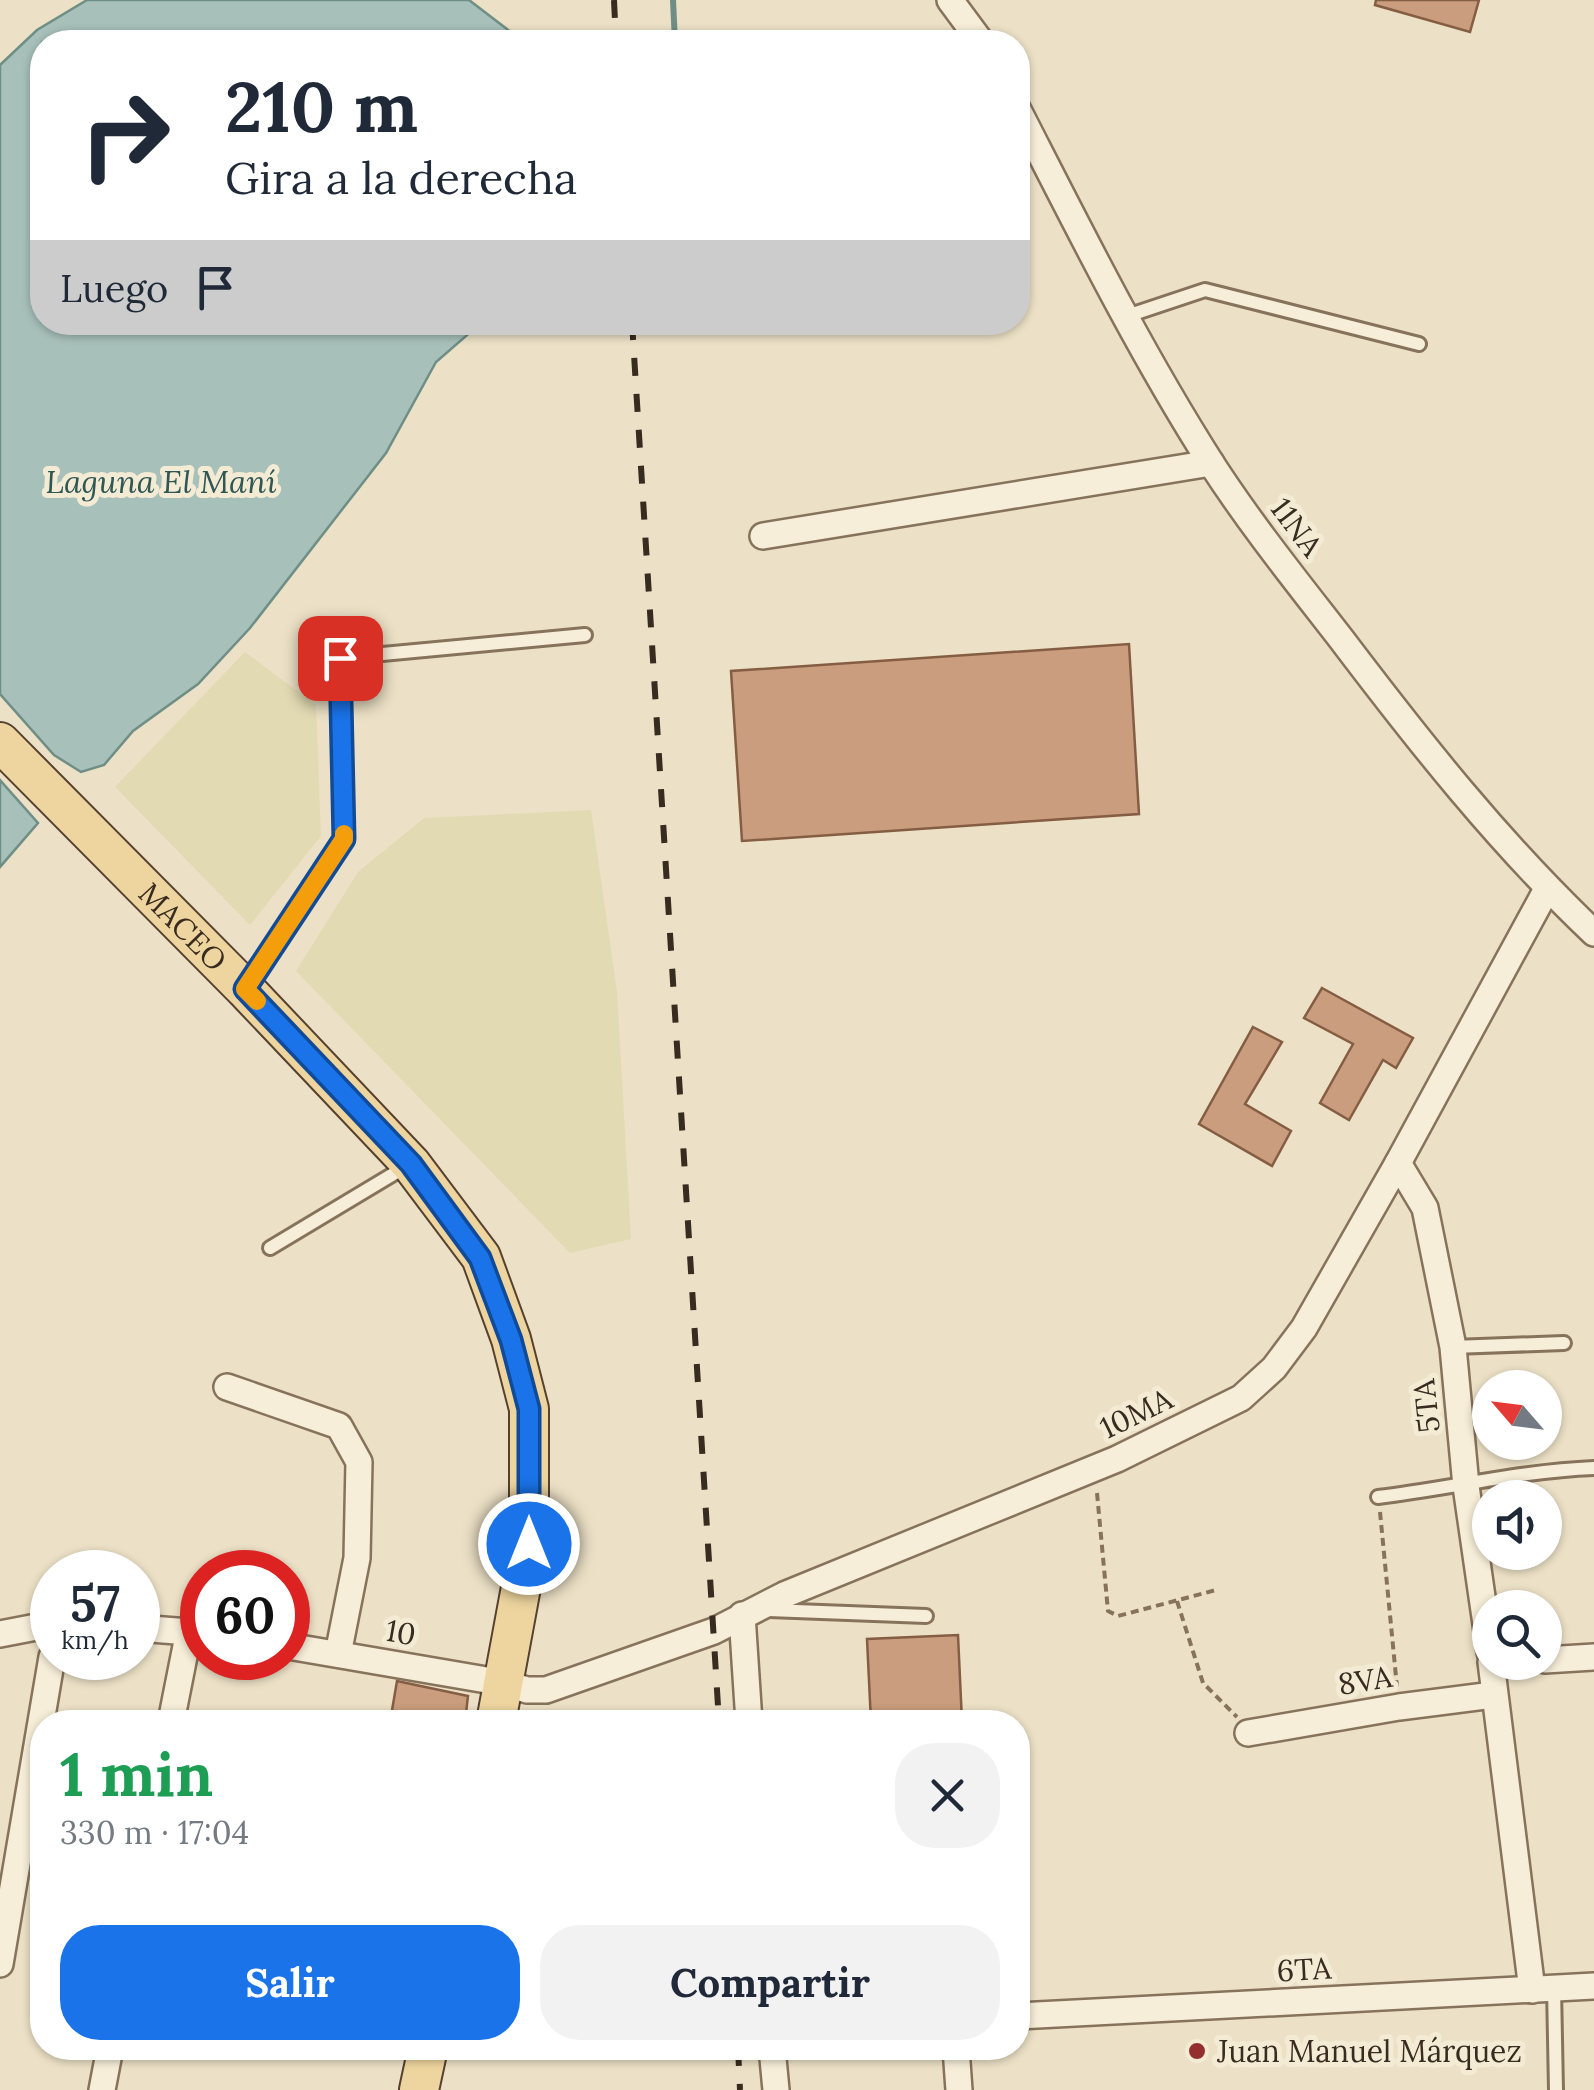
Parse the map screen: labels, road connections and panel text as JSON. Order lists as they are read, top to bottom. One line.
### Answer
{"streets":{"main road":["MACEO"],"street":["11NA","5TA","10MA","10","8VA","6TA"]},"crossings":[["11NA","10MA"],["MACEO","10MA"],["MACEO","10"],["5TA","10MA"],["10MA","10"]],"water":["Laguna El Maní"],"places":["Juan Manuel Márquez"],"north":"top left","page":{"turn":["210 m","Gira a la derecha"],"then":"Luego","speed":"57 km/h","limit":"60","heading":["1 min","330 m · 17:04"],"buttons":["Salir","Compartir"]}}
